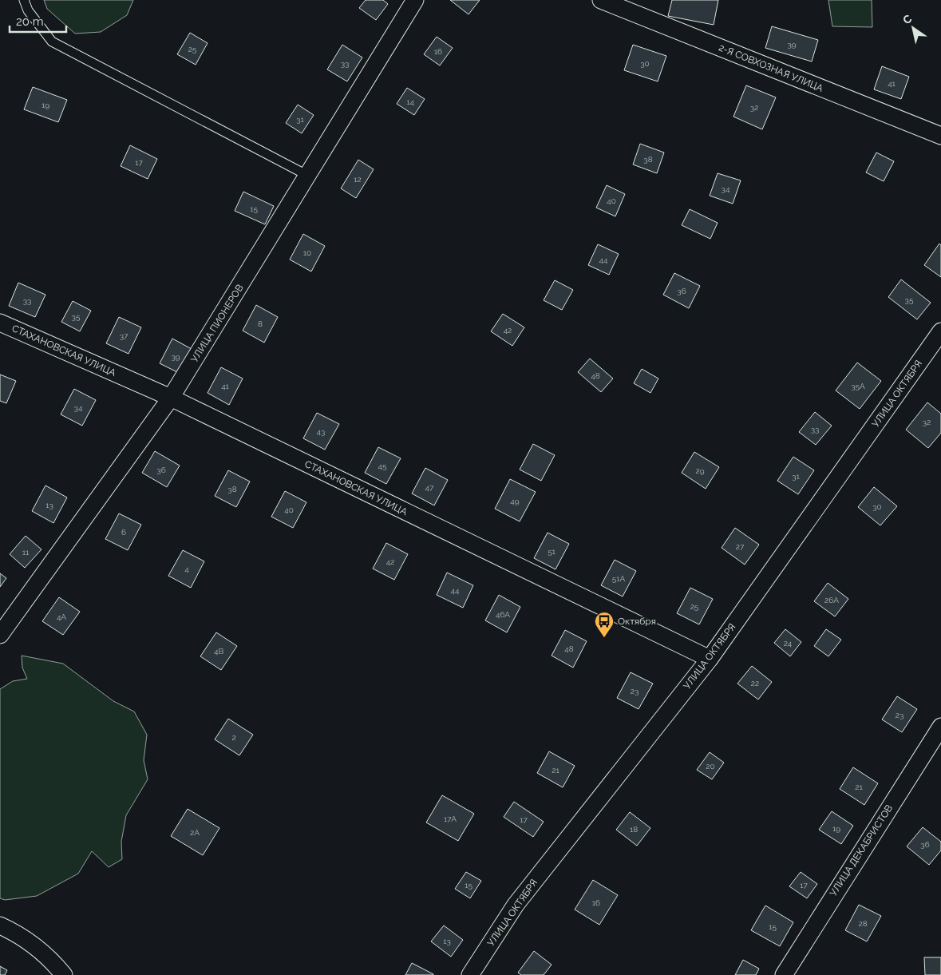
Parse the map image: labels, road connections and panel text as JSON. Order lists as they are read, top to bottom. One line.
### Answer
{"streets":{"street":["2-Я СОВХОЗНАЯ УЛИЦА","УЛИЦА ПИОНЕРОВ","СТАХАНОВСКАЯ УЛИЦА","УЛИЦА ОКТЯБРЯ","УЛИЦА ДЕКАБРИСТОВ"]},"crossings":[["УЛИЦА ПИОНЕРОВ","СТАХАНОВСКАЯ УЛИЦА"],["СТАХАНОВСКАЯ УЛИЦА","УЛИЦА ОКТЯБРЯ"]],"places":{"bus stop":["Октября"]},"house_numbers":["39","25","16","33","30","41","14","19","32","31","38","17","12","34","40","15","10","44","36","35","33","35","8","42","37","39","48","41","35А","34","32","33","43","45","36","29","31","47","38","49","13","30","40","6","27","51","11","42","4","51А","44","26А","25","46А","4А","24","48","4В","22","23","23","2","20","21","21","17А","17","19","18","2А","36","15","17","16","28","15","13"],"scale_bar":"20 m","north":"top left"}
